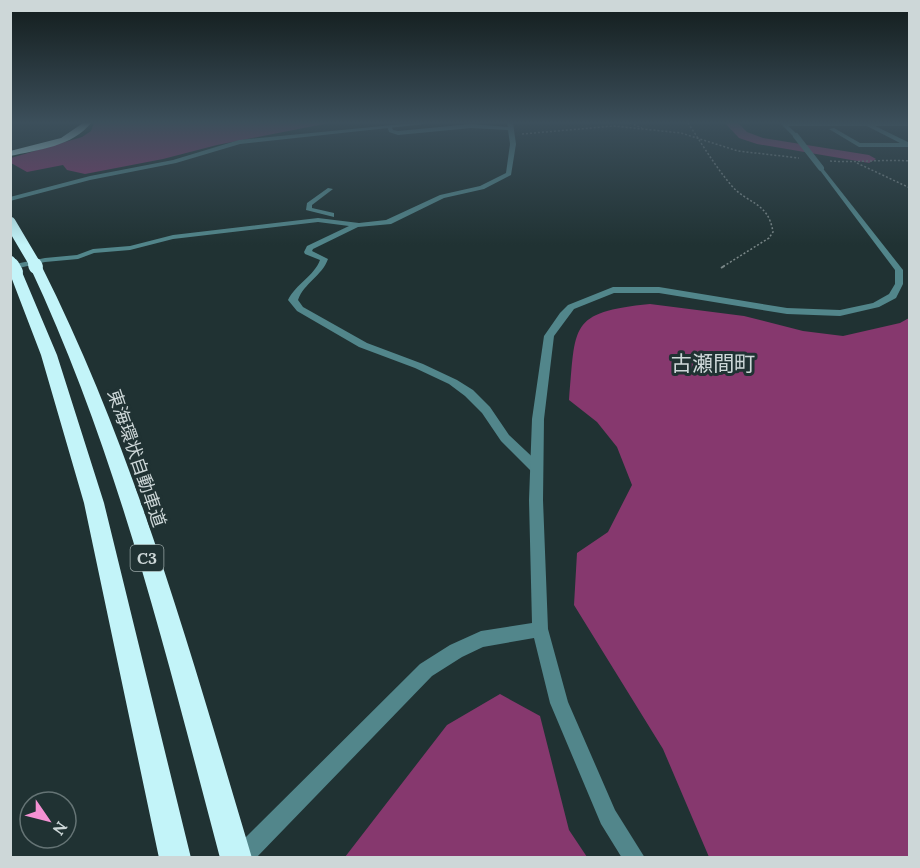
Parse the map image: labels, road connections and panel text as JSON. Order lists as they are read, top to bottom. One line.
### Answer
{"streets":{"highway":["東海環状自動車道","C3"]},"districts":["古瀬間町"],"north":"bottom right"}
